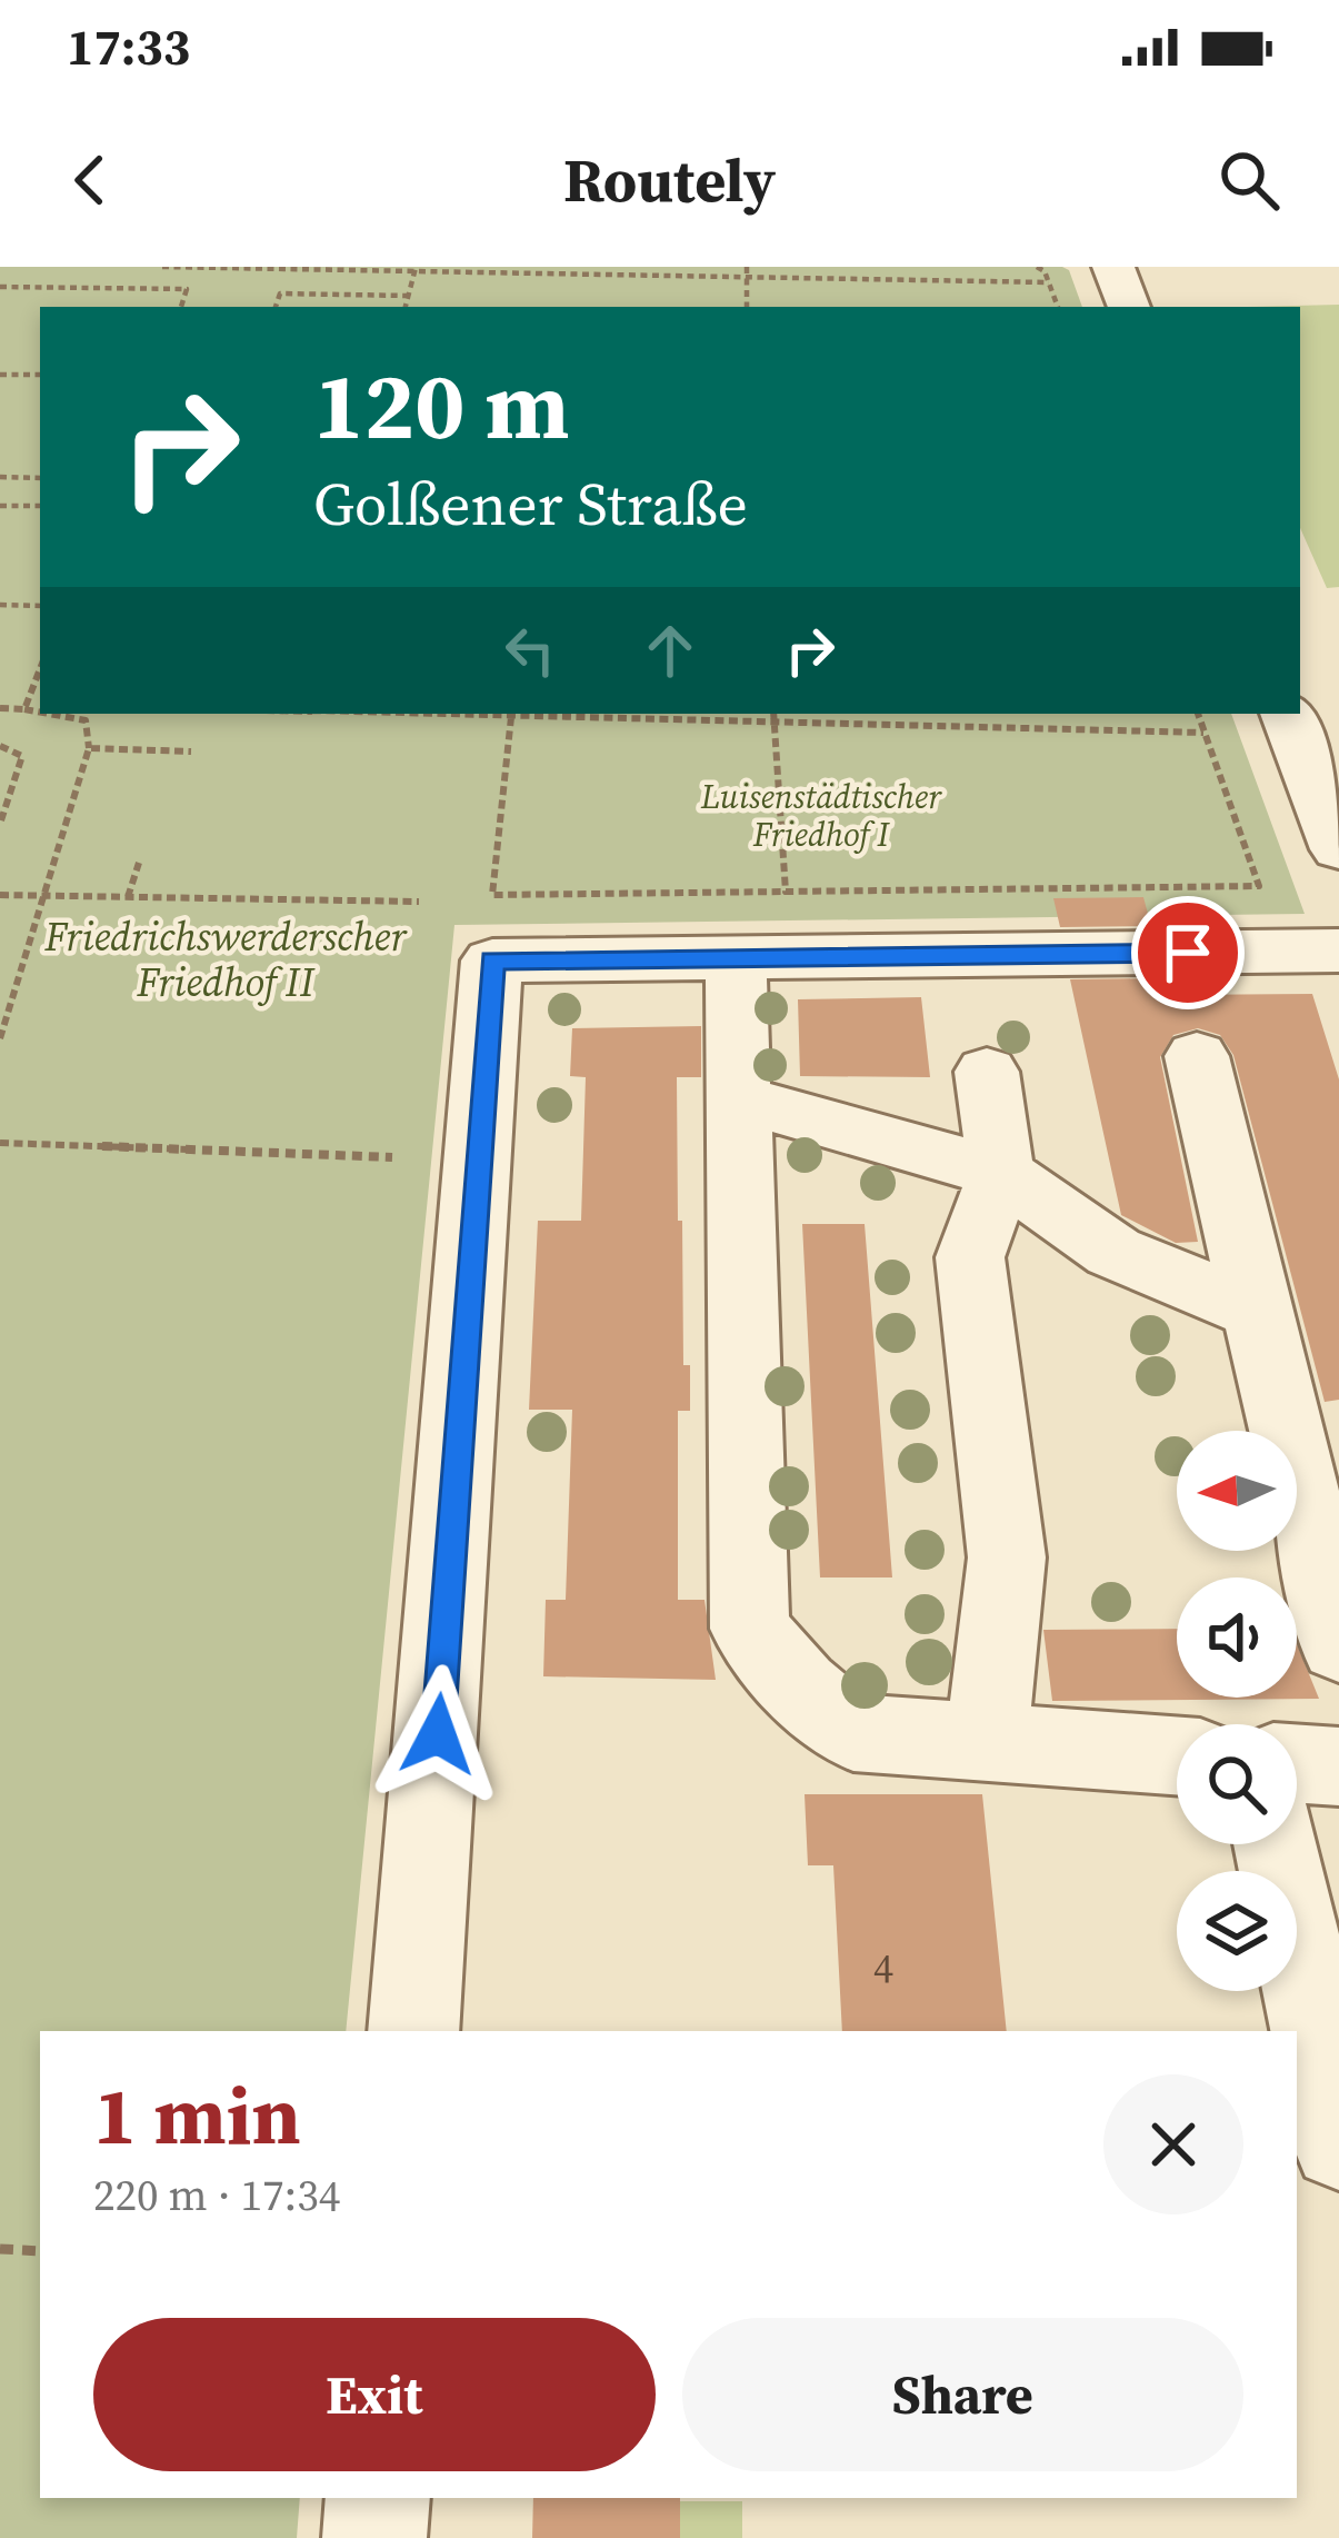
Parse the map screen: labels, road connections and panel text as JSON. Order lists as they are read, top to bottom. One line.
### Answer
{"parks":["Luisenstädtischer Friedhof I","Friedrichswerderscher Friedhof II"],"house_numbers":["4"],"north":"left","page":{"status":"17:33","header":"Routely","turn":["120 m","Golßener Straße"],"heading":["1 min","220 m · 17:34"],"buttons":["Exit","Share"]}}
